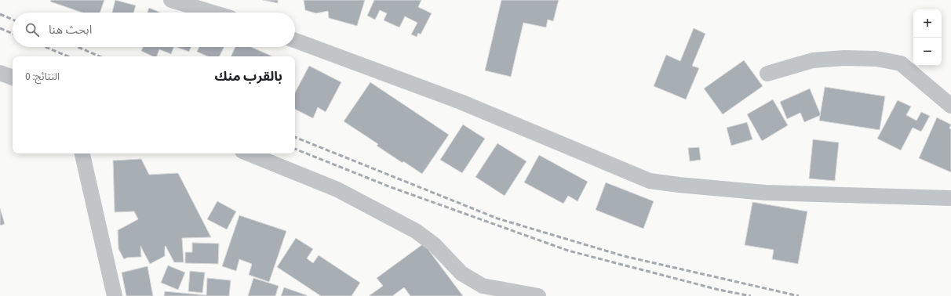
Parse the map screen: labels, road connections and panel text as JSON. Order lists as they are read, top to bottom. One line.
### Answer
{"page":{"map_buttons":["+","−"],"search":"ابحث هنا","heading":["بالقرب منك","النتائج: 0"]}}
